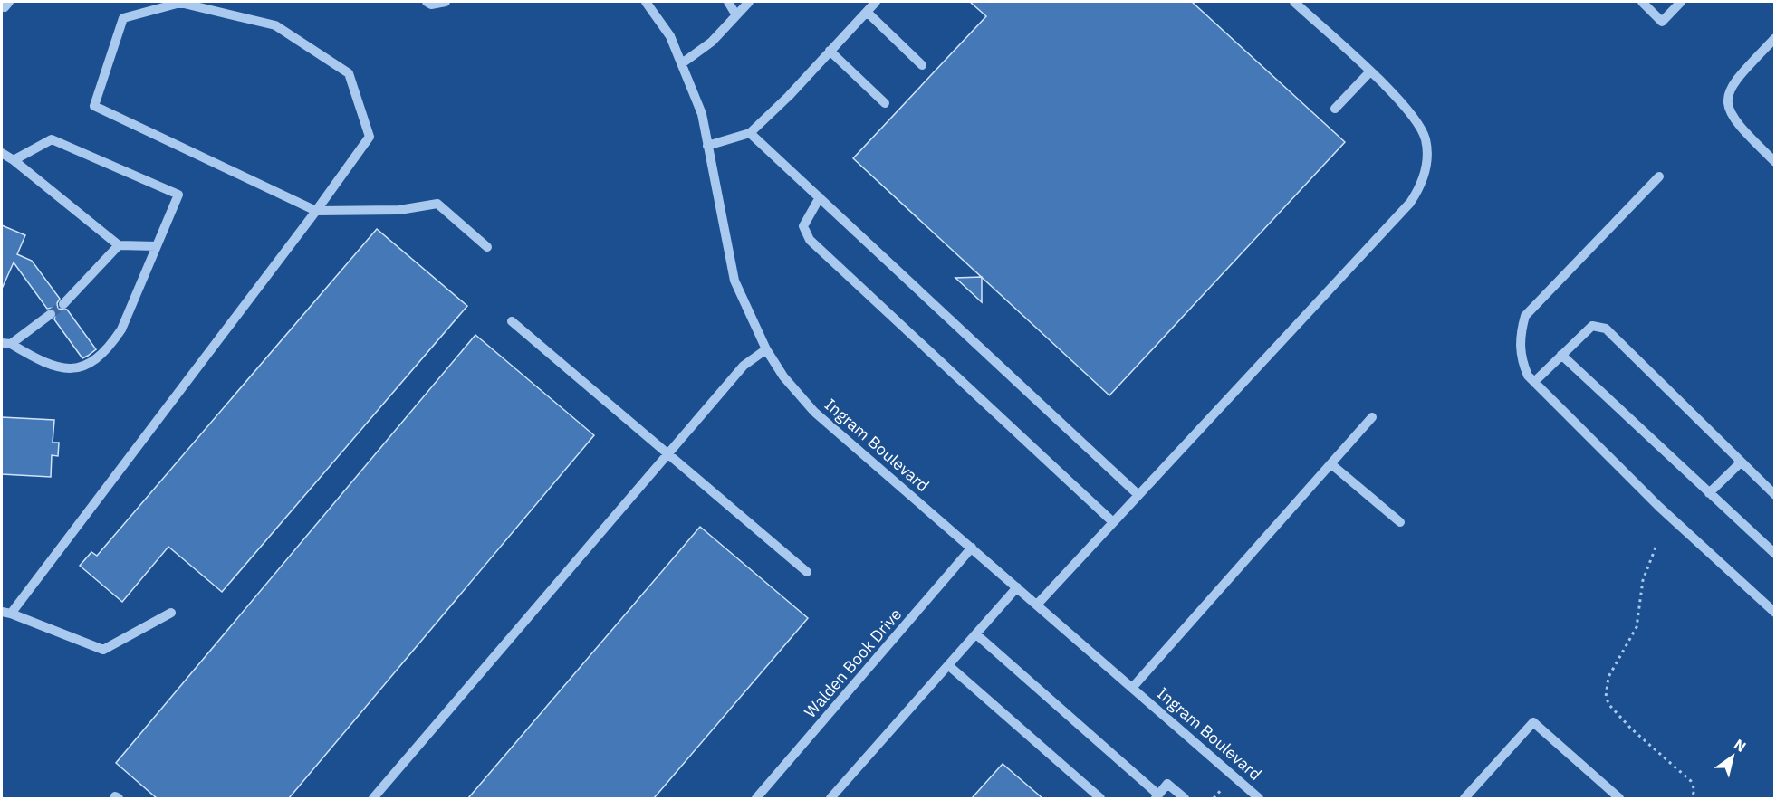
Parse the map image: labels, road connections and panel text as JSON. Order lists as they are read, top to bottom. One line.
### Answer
{"streets":{"street":["Ingram Boulevard","Walden Book Drive"]},"crossings":[["Ingram Boulevard","Walden Book Drive"]],"north":"top right"}
